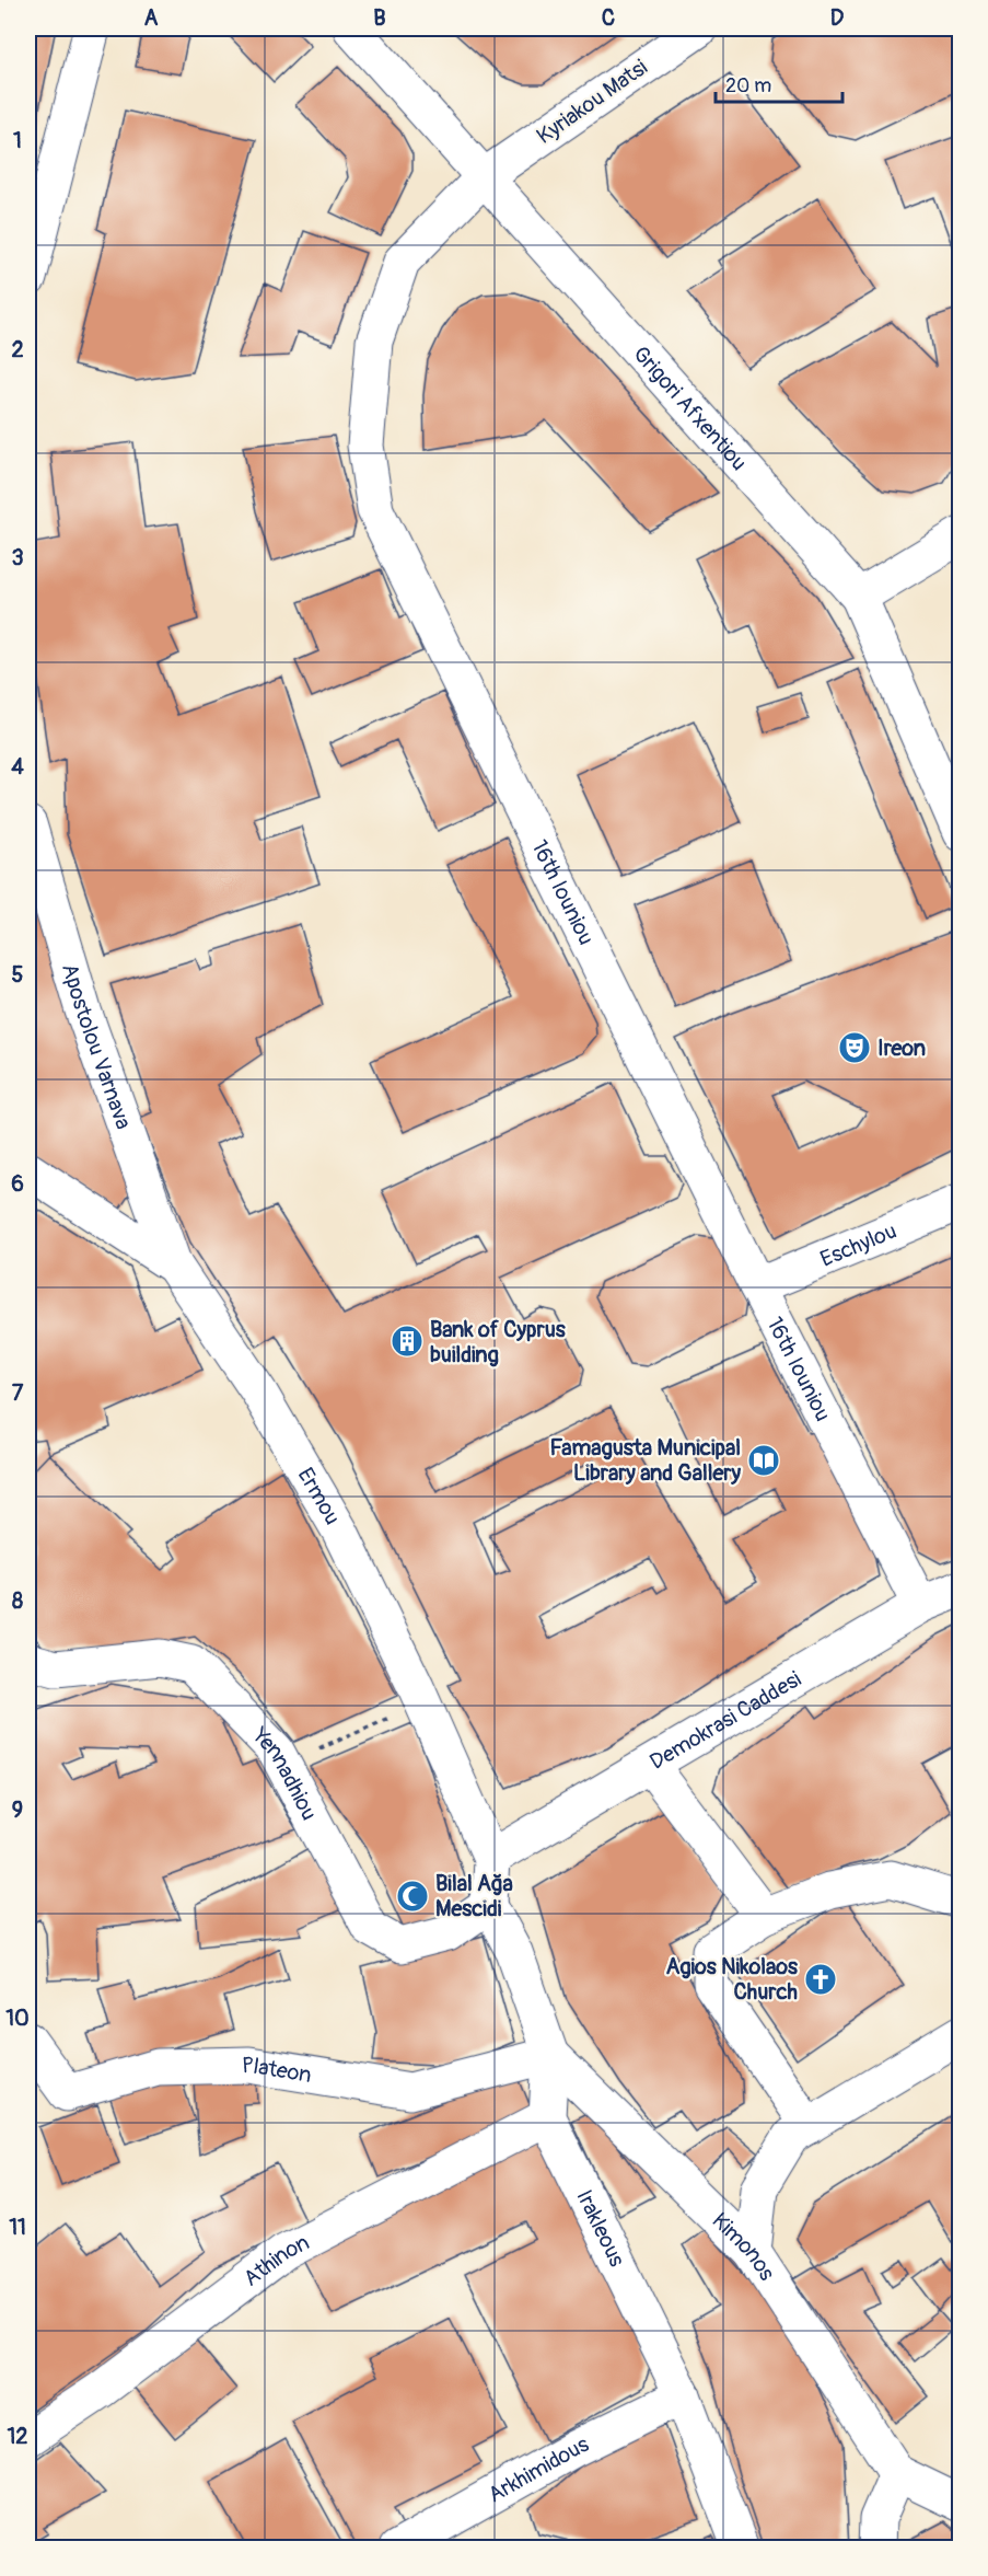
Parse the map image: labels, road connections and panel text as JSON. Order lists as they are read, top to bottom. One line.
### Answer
{"streets":{"street":["Kyriakou Matsi","Grigori Afxentiou","16th Iouniou","Apostolou Varnava","Eschylou","Ermou","Demokrasi Caddesi","Yennadhiou","Plateon","Irakleous","Kimonos","Athinon","Arkhimidous"]},"crossings":[["Kyriakou Matsi","Grigori Afxentiou"],["Kyriakou Matsi","16th Iouniou"],["Grigori Afxentiou","16th Iouniou"],["16th Iouniou","Eschylou"],["16th Iouniou","Demokrasi Caddesi"],["Apostolou Varnava","Ermou"],["Ermou","Demokrasi Caddesi"],["Ermou","Yennadhiou"],["Ermou","Irakleous"],["Yennadhiou","Irakleous"],["Plateon","Irakleous"],["Plateon","Kimonos"],["Irakleous","Kimonos"],["Irakleous","Athinon"],["Irakleous","Arkhimidous"]],"places":{"theatre":["Ireon"],"building":["Bank of Cyprus building"],"library":["Famagusta Municipal Library and Gallery"],"mosque":["Bilal Ağa Mescidi"],"church":["Agios Nikolaos Church"]},"scale_bar":"20 m","grid":{"columns":["A","B","C","D"],"rows":["1","2","3","4","5","6","7","8","9","10","11","12"]}}
